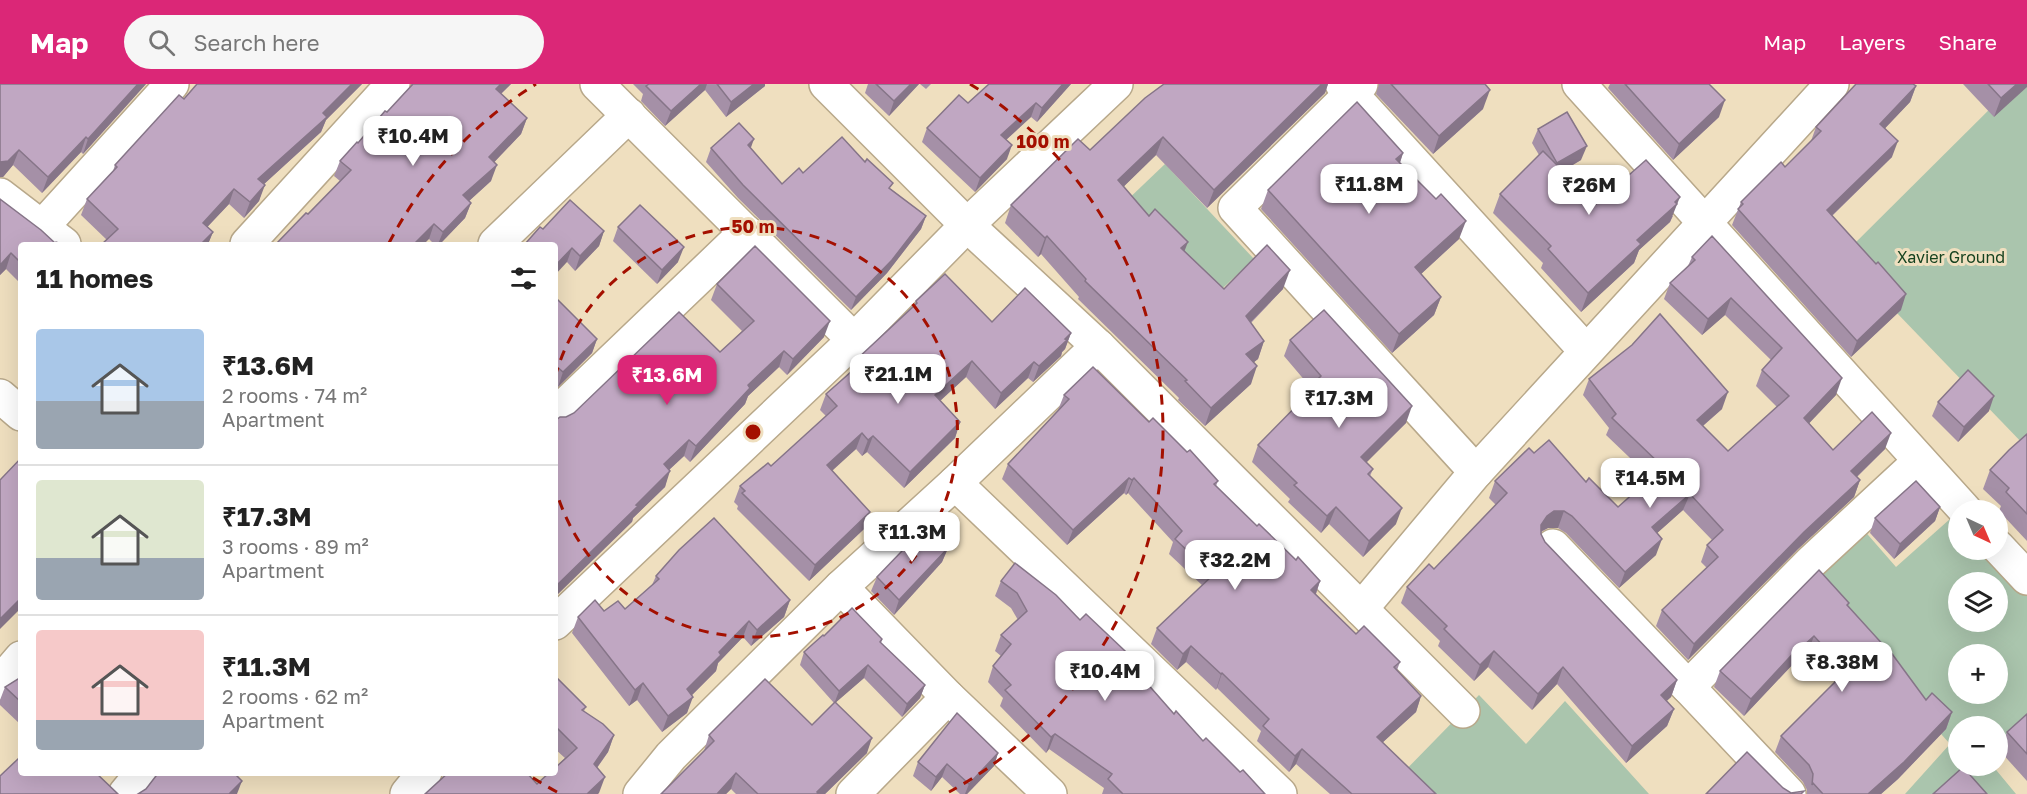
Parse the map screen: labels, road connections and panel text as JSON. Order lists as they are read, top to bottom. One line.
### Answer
{"parks":["Xavier Ground"],"north":"bottom right","page":{"header":"Map","search":"Search here","nav":["Map","Layers","Share"],"price":["₹10.4M","₹11.8M","₹26M","₹21.1M","₹13.6M","₹17.3M","₹14.5M","₹11.3M","₹32.2M","₹8.38M","₹10.4M"],"heading":"11 homes","list":[{"name":"₹13.6M","note":"2 rooms · 74 m² · Apartment"},{"name":"₹17.3M","note":"3 rooms · 89 m² · Apartment"},{"name":"₹11.3M","note":"2 rooms · 62 m² · Apartment"}],"map_buttons":["+","−"]},"rings":["100 m","50 m"]}
